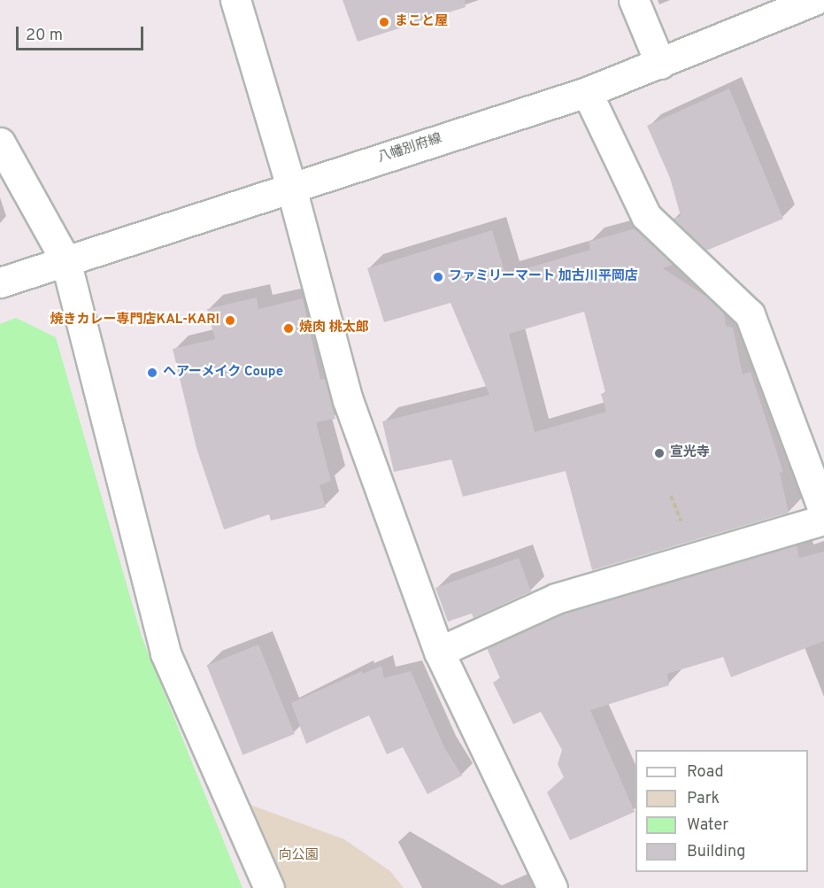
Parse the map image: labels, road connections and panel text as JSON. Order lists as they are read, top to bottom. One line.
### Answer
{"streets":{"street":["八幡別府線"]},"parks":["向公園"],"places":["まこと屋","ファミリーマート 加古川平岡店","焼きカレー専門店KAL-KARI","焼肉 桃太郎","ヘアーメイク Coupe","宣光寺"],"legend":["Road","Park","Water","Building"],"scale_bar":"20 m"}
